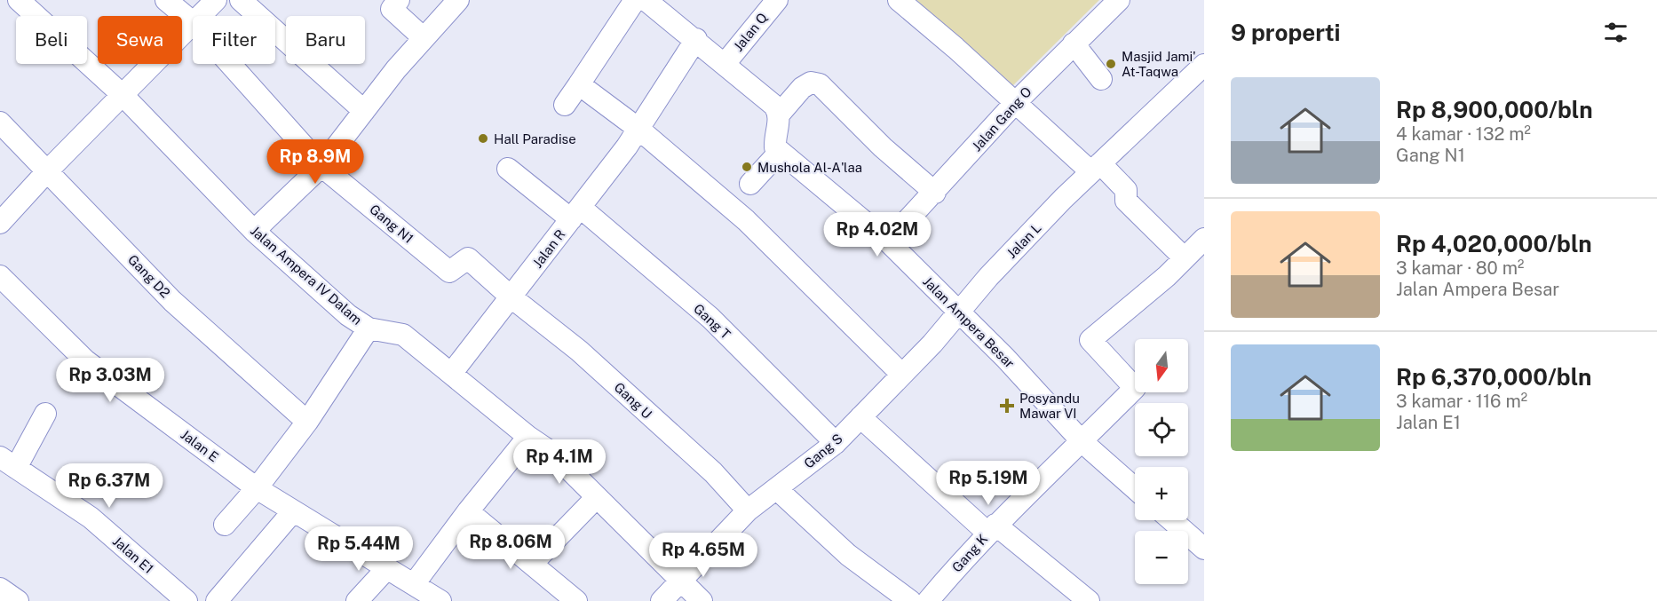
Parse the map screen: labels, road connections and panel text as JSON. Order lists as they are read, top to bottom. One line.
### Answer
{"streets":{"street":["Jalan Q","Jalan Gang O","Gang N1","Jalan L","Jalan R","Jalan Ampera IV Dalam","Gang D2","Gang T","Jalan Ampera Besar","Gang U","Jalan E","Gang S","Gang K","Jalan E1"]},"crossings":[["Jalan Gang O","Jalan Ampera Besar"],["Gang N1","Jalan R"],["Gang N1","Gang U"],["Jalan L","Jalan Ampera Besar"],["Jalan L","Gang S"],["Jalan R","Gang T"],["Jalan R","Gang U"],["Jalan Ampera IV Dalam","Gang D2"],["Jalan Ampera IV Dalam","Jalan E"],["Gang T","Gang S"],["Jalan Ampera Besar","Gang S"],["Jalan Ampera Besar","Gang K"],["Gang U","Gang S"]],"places":{"other":["Masjid Jami' At-Taqwa","Hall Paradise","Mushola Al-A'laa"],"health":["Posyandu Mawar VI"]},"north":"bottom","page":{"heading":"9 properti","chip":["Beli","Sewa","Filter","Baru"],"list":[{"name":"Rp 8,900,000/bln","note":"4 kamar · 132 m² · Gang N1"},{"name":"Rp 4,020,000/bln","note":"3 kamar · 80 m² · Jalan Ampera Besar"},{"name":"Rp 6,370,000/bln","note":"3 kamar · 116 m² · Jalan E1"}],"price":["Rp 8.9M","Rp 4.02M","Rp 3.03M","Rp 4.1M","Rp 5.19M","Rp 6.37M","Rp 8.06M","Rp 5.44M","Rp 4.65M"],"map_buttons":["+","−"]}}
